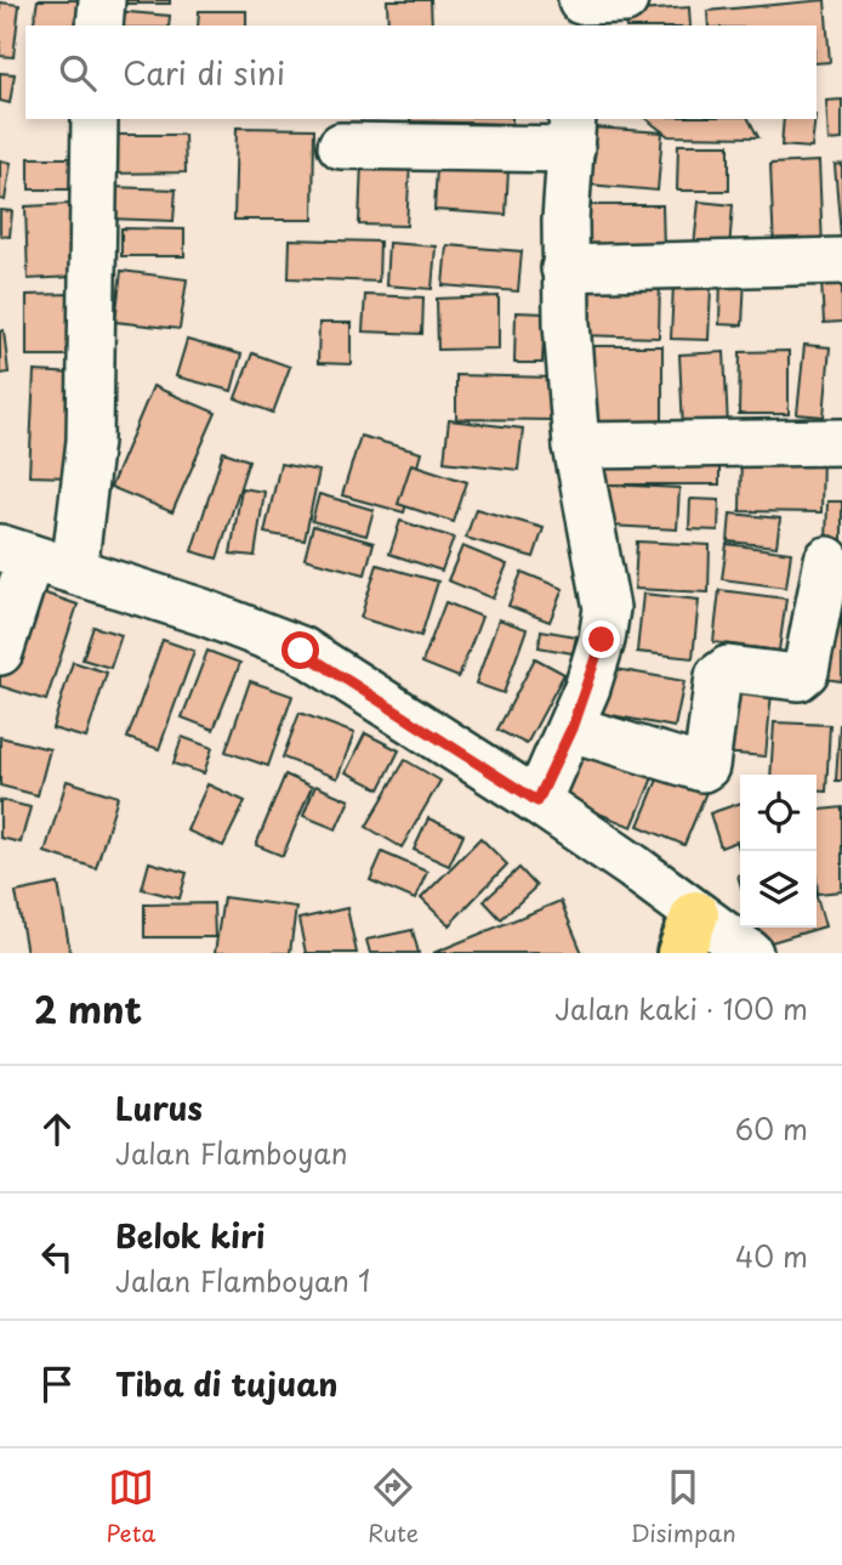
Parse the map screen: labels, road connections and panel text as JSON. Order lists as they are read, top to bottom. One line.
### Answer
{"page":{"search":"Cari di sini","heading":["2 mnt","Jalan kaki · 100 m"],"list":[["Lurus","Jalan Flamboyan","60 m"],["Belok kiri","Jalan Flamboyan 1","40 m"],"Tiba di tujuan"],"nav":["Peta","Rute","Disimpan"]}}
